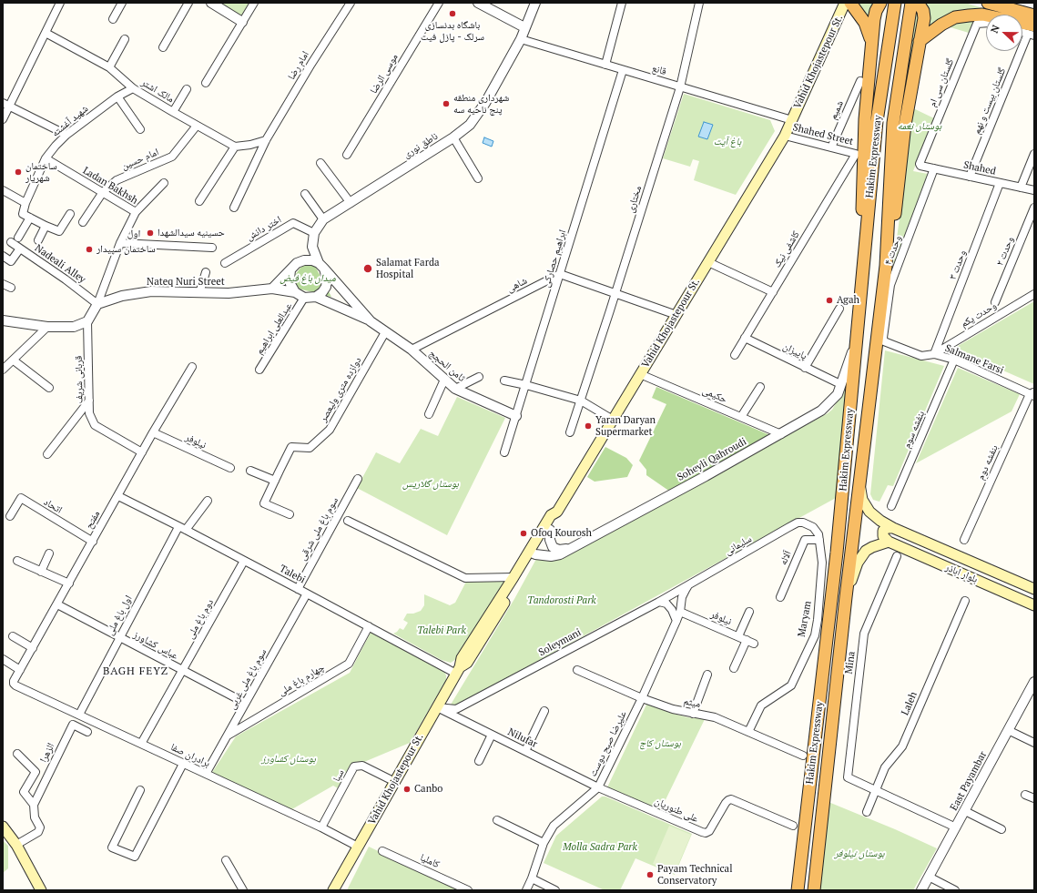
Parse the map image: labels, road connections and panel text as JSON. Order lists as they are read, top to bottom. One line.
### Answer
{"streets":{"highway":["Hakim Expressway"],"main road":["Vahid Khojastepour St.","بلوار اباذر"],"street":["امام رضا","قانع","موسی الرضا","گلستان سی ام","مالک اشتر","گلستان بیست و نهم","شمیم","شهید آغشته","Shahed Street","ناطق نوری","امام حسین","Shahed","Ladan Bakhsh","مختاری","اختر دانش","اول","کاشفی نیک","وحدت ۴","وحدت ۲","ابراهیم حصارکی","Nadeali Alley","وحدت ۳","Nateq Nuri Street","شاهی","وحدت یکم","عبدالعلی ابراهیم","پاییزان","Salmane Farsi","ثامن الحجج","قربانی شریف","دوازده متری ولیعصر","حکیمی","بنفشه سوم","نیلوفر","Soheyli Qahroudi","بنفشه دوم","اتحاد","مفتح","سوم باغ ملی شرقی","سلیمانی","آلاله","Talebi","اول باغ ملی","دوم باغ ملی","Maryam","Soleymani","عباس کشاورز","Mina","سوم باغ ملی غربی","چهارم باغ ملی","میثم","Laleh","Nilufar","علیرضا صبح دوست","الزهرا","برادران صفا","سبا","East Payambar","علی طنوریان","کاملیا"]},"crossings":[["Vahid Khojastepour St.","قانع"],["Vahid Khojastepour St.","Shahed Street"],["Vahid Khojastepour St.","حکیمی"],["Vahid Khojastepour St.","Soheyli Qahroudi"],["Vahid Khojastepour St.","Talebi"],["Vahid Khojastepour St.","Soleymani"],["Vahid Khojastepour St.","Nilufar"],["Vahid Khojastepour St.","برادران صفا"],["قانع","ناطق نوری"],["قانع","مختاری"],["قانع","ابراهیم حصارکی"],["گلستان سی ام","Shahed"],["مالک اشتر","شهید آغشته"],["مالک اشتر","امام حسین"],["گلستان بیست و نهم","Shahed"],["شمیم","Shahed Street"],["شهید آغشته","Ladan Bakhsh"],["Shahed Street","کاشفی نیک"],["ناطق نوری","اختر دانش"],["Hakim Expressway","Soheyli Qahroudi"],["Hakim Expressway","بلوار اباذر"],["امام حسین","Ladan Bakhsh"],["Shahed","وحدت ۴"],["Shahed","وحدت ۳"],["Ladan Bakhsh","اول"],["Ladan Bakhsh","Nadeali Alley"],["Ladan Bakhsh","Nateq Nuri Street"],["کاشفی نیک","پاییزان"],["وحدت ۴","Salmane Farsi"],["ابراهیم حصارکی","شاهی"],["ابراهیم حصارکی","ثامن الحجج"],["Nadeali Alley","Nateq Nuri Street"],["وحدت ۳","وحدت یکم"],["وحدت ۳","Salmane Farsi"],["شاهی","ثامن الحجج"],["وحدت یکم","Salmane Farsi"],["Salmane Farsi","بنفشه سوم"],["Salmane Farsi","بنفشه دوم"],["ثامن الحجج","دوازده متری ولیعصر"],["قربانی شریف","مفتح"],["حکیمی","Soheyli Qahroudi"],["نیلوفر","مفتح"],["نیلوفر","علیرضا صبح دوست"],["اتحاد","مفتح"],["مفتح","Talebi"],["مفتح","عباس کشاورز"],["مفتح","برادران صفا"],["سوم باغ ملی شرقی","Talebi"],["سلیمانی","Maryam"],["سلیمانی","Soleymani"],["سلیمانی","علیرضا صبح دوست"],["آلاله","Maryam"],["Talebi","اول باغ ملی"],["Talebi","دوم باغ ملی"],["Talebi","سوم باغ ملی غربی"],["Talebi","چهارم باغ ملی"],["اول باغ ملی","عباس کشاورز"],["اول باغ ملی","برادران صفا"],["دوم باغ ملی","عباس کشاورز"],["دوم باغ ملی","برادران صفا"],["Maryam","میثم"],["Soleymani","Nilufar"],["Soleymani","علیرضا صبح دوست"],["عباس کشاورز","سوم باغ ملی غربی"],["Mina","Laleh"],["سوم باغ ملی غربی","چهارم باغ ملی"],["سوم باغ ملی غربی","برادران صفا"],["میثم","علیرضا صبح دوست"],["Nilufar","علیرضا صبح دوست"],["Nilufar","علی طنوریان"],["علیرضا صبح دوست","علی طنوریان"],["برادران صفا","سبا"]],"districts":["BAGH FEYZ"],"parks":["بوستان نغمه","باغ آیت","میدان باغ فیض","بوستان گلاریس","Tandorosti Park","Talebi Park","بوستان کاج","بوستان کشاورز","Molla Sadra Park","بوستان نیلوفر"],"places":["باشگاه بدنسازی سرلک - پازل فیت","شهرداری منطقه پنج ناحیه سه","ساختمان شهریار","حسینیه سیدالشهدا","ساختمان سپیدار","Salamat Farda Hospital","Agah","Yaran Daryan Supermarket","Ofoq Kourosh","Canbo","Payam Technical Conservatory"],"north":"left"}
